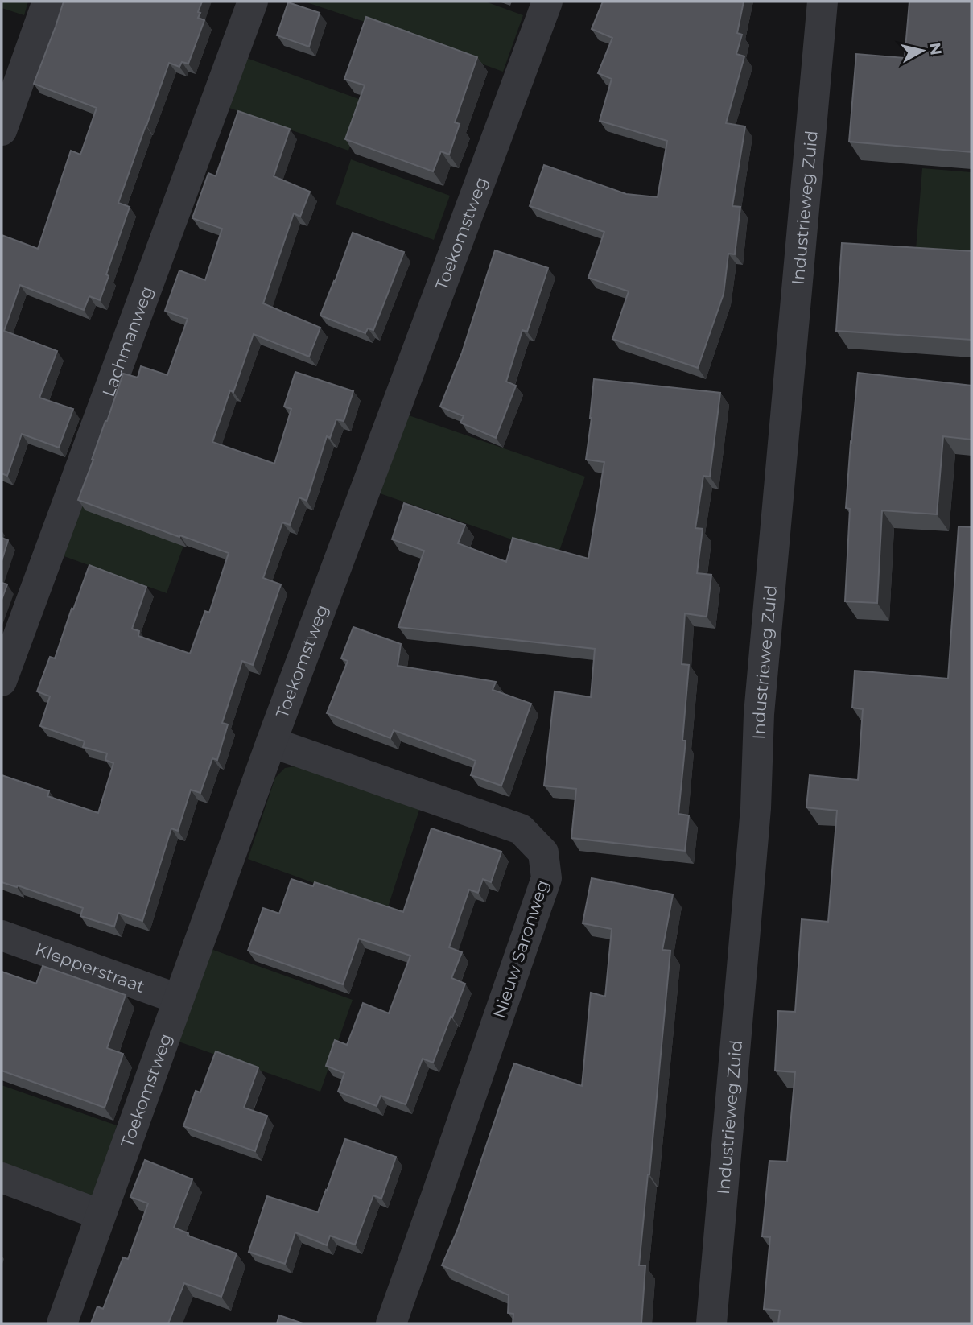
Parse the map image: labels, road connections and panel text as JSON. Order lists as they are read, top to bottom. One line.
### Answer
{"streets":{"street":["Industrieweg Zuid","Toekomstweg","Lachmanweg","Nieuw Saronweg","Klepperstraat"]},"crossings":[["Toekomstweg","Nieuw Saronweg"],["Toekomstweg","Klepperstraat"]],"north":"right"}
